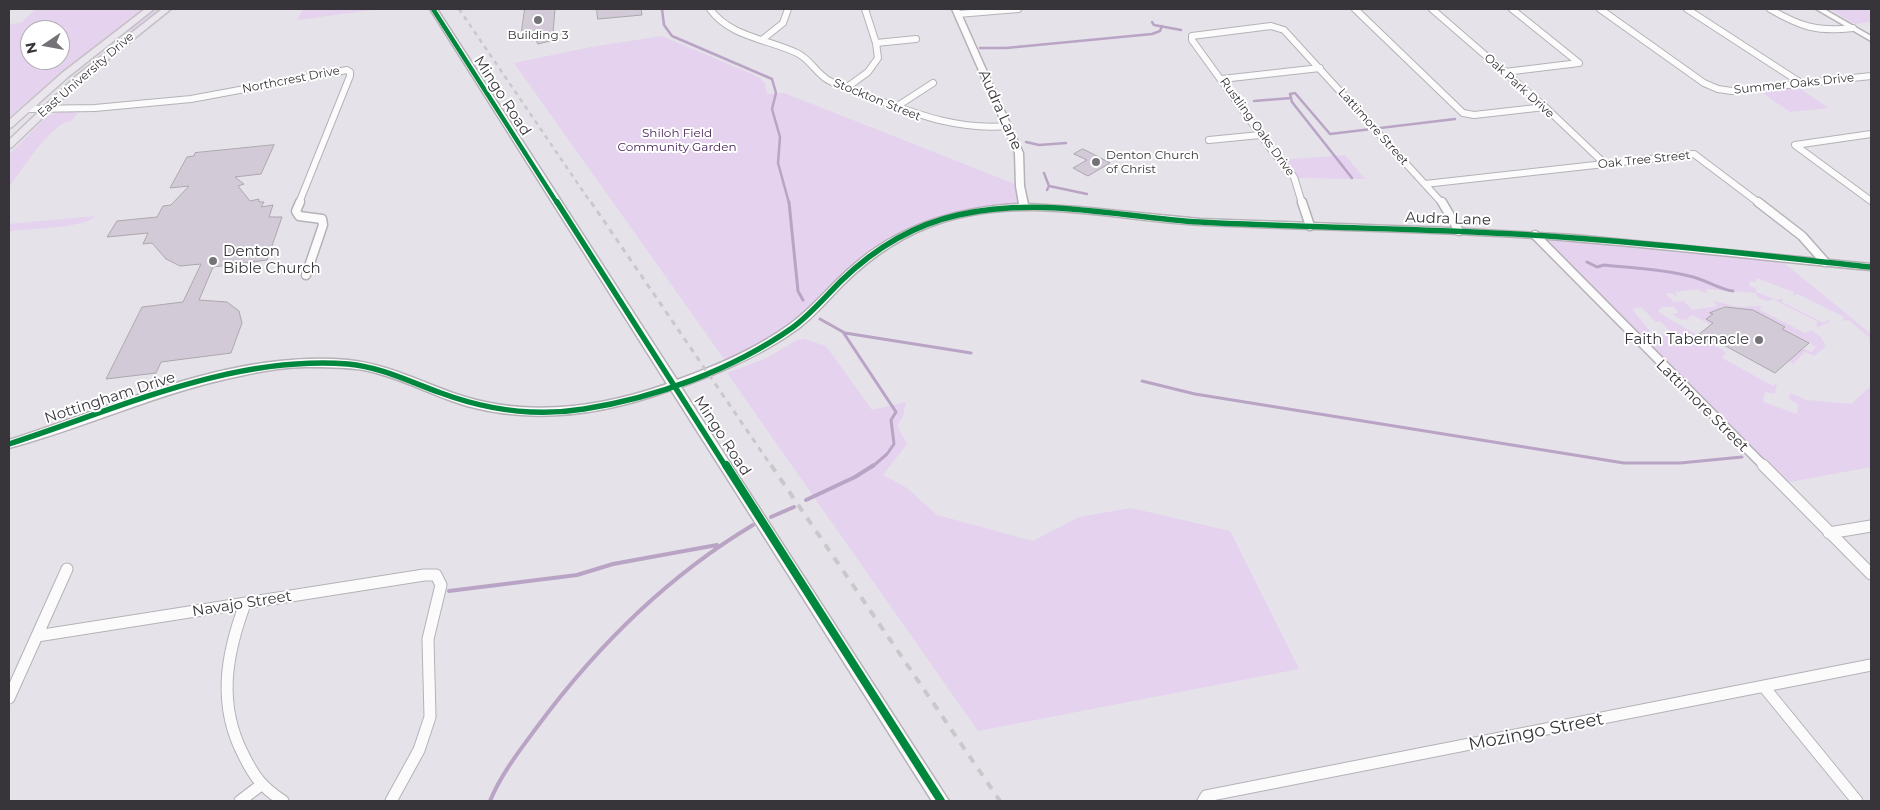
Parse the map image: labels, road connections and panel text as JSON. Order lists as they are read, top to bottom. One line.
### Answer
{"streets":{"main road":["East University Drive"],"street":["Northcrest Drive","Summer Oaks Drive","Oak Park Drive","Mingo Road","Stockton Street","Audra Lane","Rustling Oaks Drive","Lattimore Street","Oak Tree Street","Nottingham Drive","Navajo Street","Mozingo Street"]},"crossings":[["East University Drive","Northcrest Drive"],["Oak Park Drive","Oak Tree Street"],["Mingo Road","Nottingham Drive"],["Stockton Street","Audra Lane"],["Audra Lane","Rustling Oaks Drive"],["Audra Lane","Lattimore Street"],["Audra Lane","Oak Tree Street"],["Audra Lane","Nottingham Drive"],["Rustling Oaks Drive","Lattimore Street"],["Lattimore Street","Oak Tree Street"]],"parks":["Shiloh Field Community Garden"],"places":["Building 3","Denton Church of Christ","Denton Bible Church","Faith Tabernacle"],"north":"left"}
